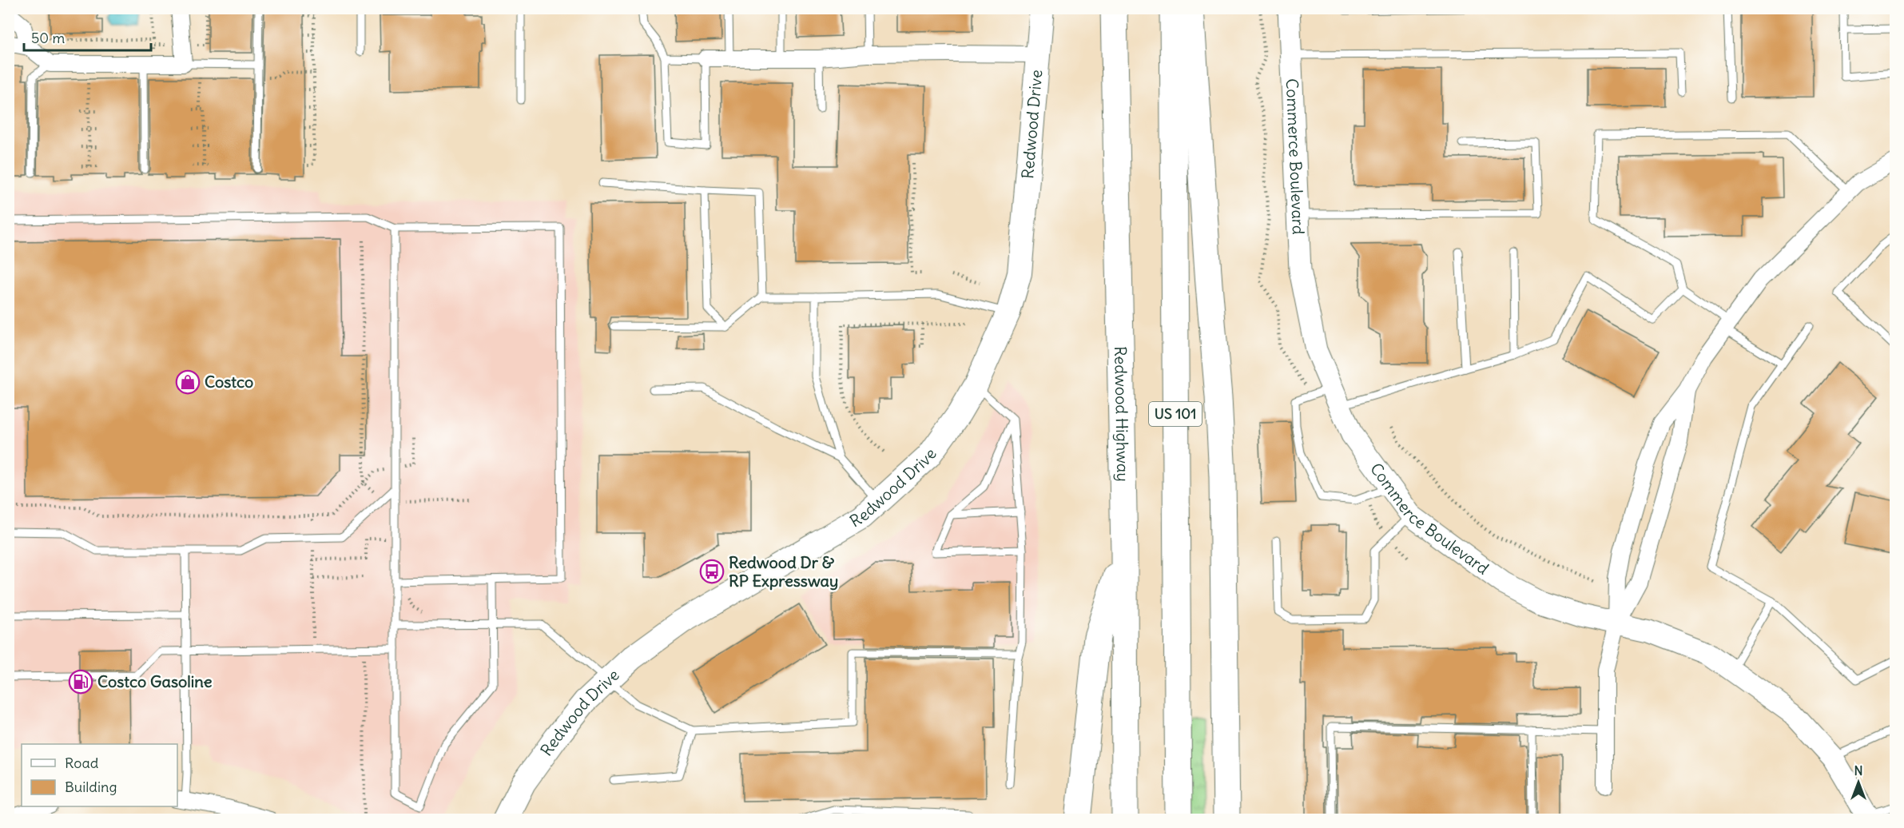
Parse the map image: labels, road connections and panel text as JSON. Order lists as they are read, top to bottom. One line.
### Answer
{"streets":{"highway":["Redwood Highway","US 101"],"main road":["Redwood Drive"],"street":["Commerce Boulevard"]},"places":{"shop":["Costco"],"bus stop":["Redwood Dr & RP Expressway"],"fuel station":["Costco Gasoline"]},"legend":["Road","Building"],"scale_bar":"50 m","north":"top"}
